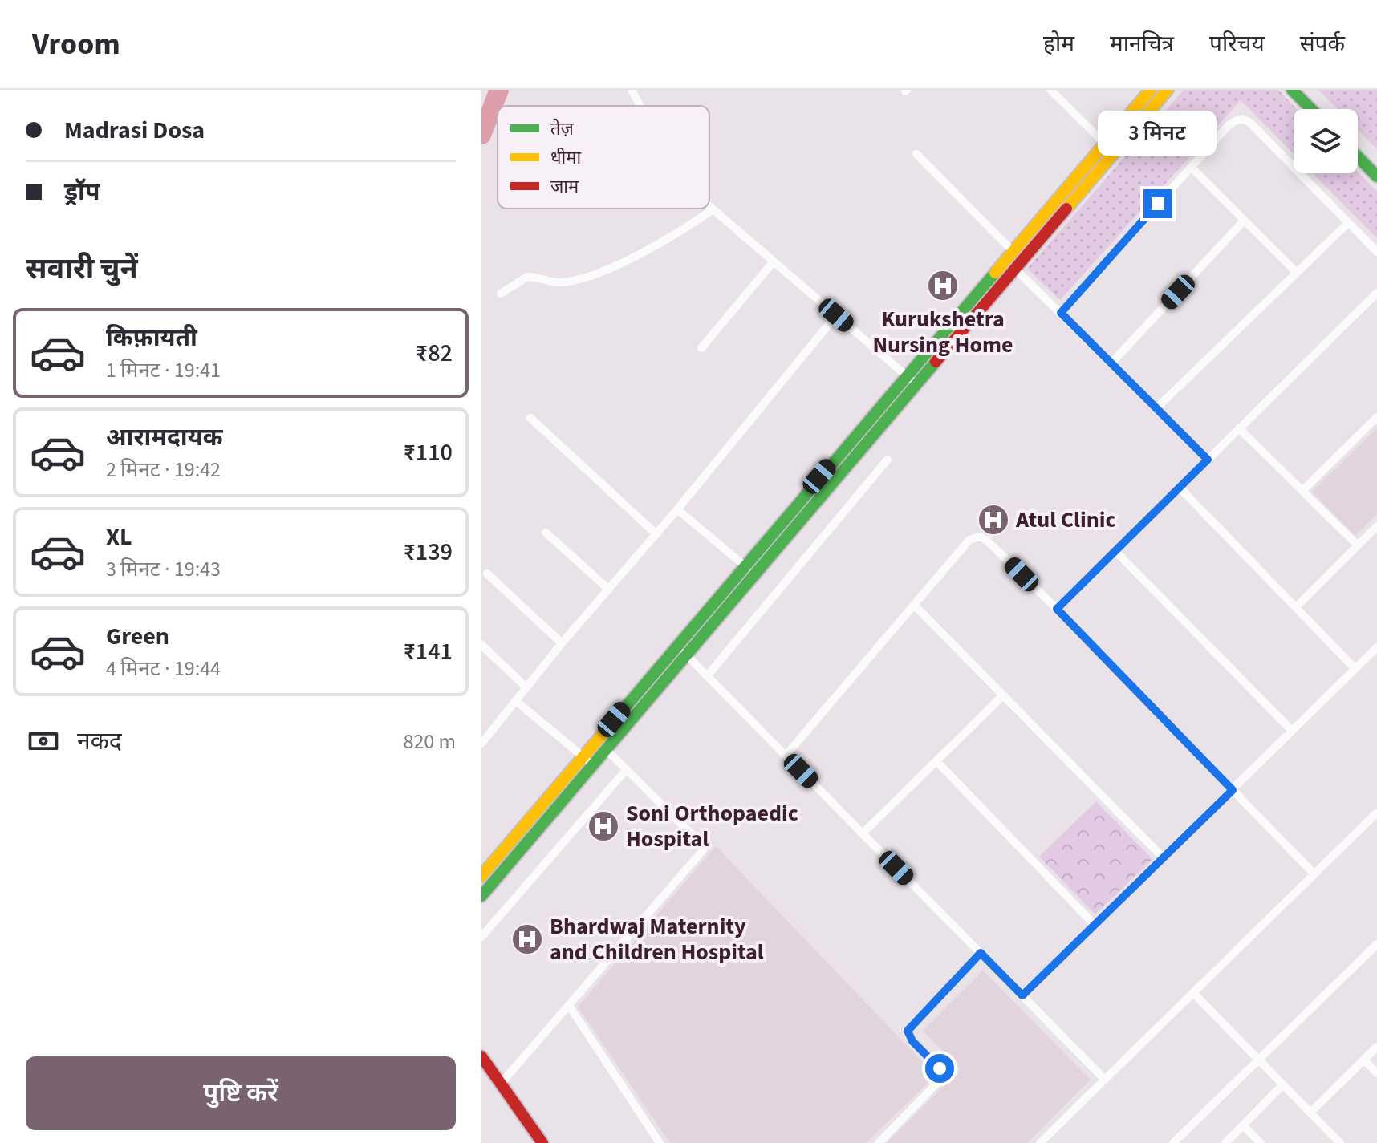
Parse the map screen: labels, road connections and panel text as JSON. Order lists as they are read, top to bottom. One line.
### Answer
{"places":{"hospital":["Kurukshetra Nursing Home","Atul Clinic","Soni Orthopaedic Hospital","Bhardwaj Maternity and Children Hospital"]},"legend":["तेज़","धीमा","जाम"],"page":{"header":"Vroom","nav":["होम","मानचित्र","परिचय","संपर्क"],"banner":["Madrasi Dosa","ड्रॉप"],"bubble":"3 मिनट","heading":"सवारी चुनें","list":[{"name":"किफ़ायती","note":"1 मिनट · 19:41","value":"₹82"},{"name":"आरामदायक","note":"2 मिनट · 19:42","value":"₹110"},{"name":"XL","note":"3 मिनट · 19:43","value":"₹139"},{"name":"Green","note":"4 मिनट · 19:44","value":"₹141"}],"pay":["नकद","820 m"],"buttons":"पुष्टि करें"}}
